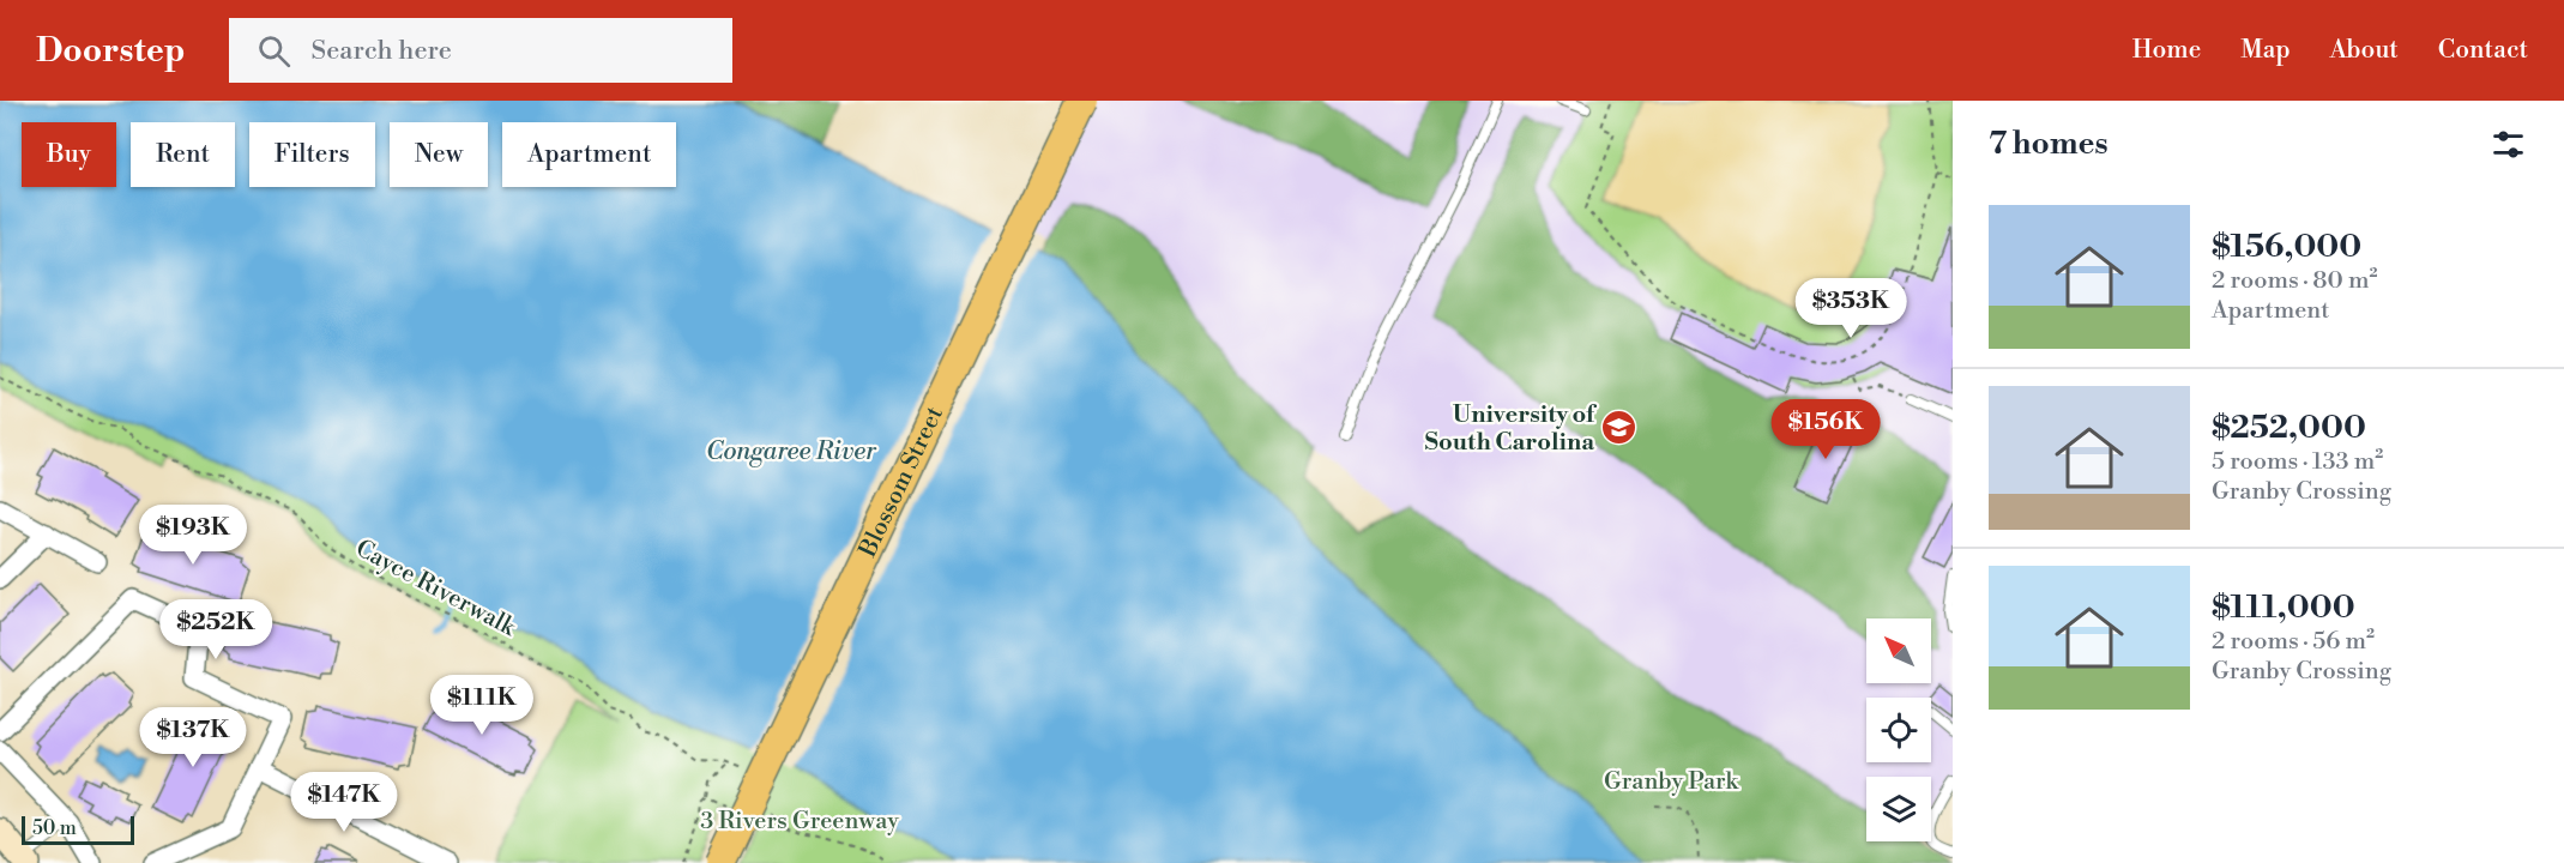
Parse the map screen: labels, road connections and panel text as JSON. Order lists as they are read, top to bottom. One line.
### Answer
{"streets":{"main road":["Blossom Street"],"path":["Cayce Riverwalk"]},"water":["Congaree River"],"parks":["Granby Park","3 Rivers Greenway"],"places":{"school or university":["University of South Carolina"]},"scale_bar":"50 m","north":"top left","page":{"header":"Doorstep","search":"Search here","nav":["Home","Map","About","Contact"],"heading":"7 homes","chip":["Buy","Rent","Filters","New","Apartment"],"list":[{"name":"$156,000","note":"2 rooms · 80 m² · Apartment"},{"name":"$252,000","note":"5 rooms · 133 m² · Granby Crossing"},{"name":"$111,000","note":"2 rooms · 56 m² · Granby Crossing"}],"price":["$353K","$156K","$193K","$252K","$111K","$137K","$147K"],"scale":"50 m"}}
